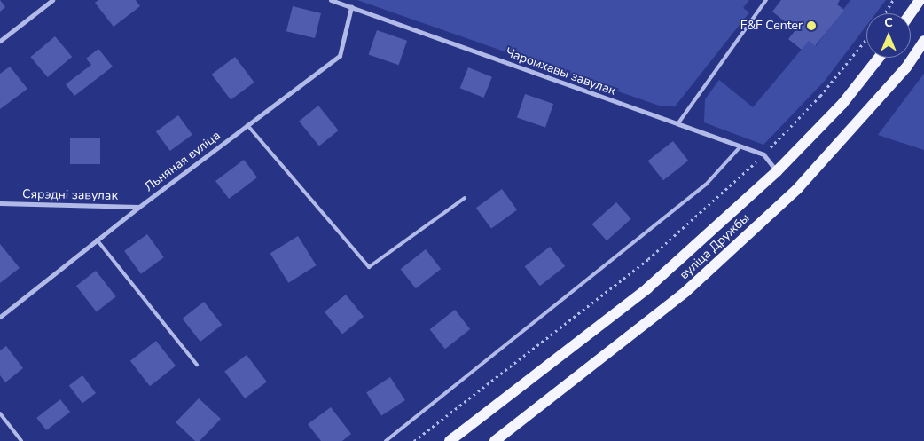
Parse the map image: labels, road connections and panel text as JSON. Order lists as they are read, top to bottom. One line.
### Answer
{"streets":{"main road":["вуліца Дружбы"],"street":["Чаромхавы завулак","Льняная вуліца","Сярэдні завулак"]},"crossings":[["Чаромхавы завулак","Льняная вуліца"],["Чаромхавы завулак","вуліца Дружбы"],["Льняная вуліца","Сярэдні завулак"]],"places":["F&F Center"],"north":"top"}
